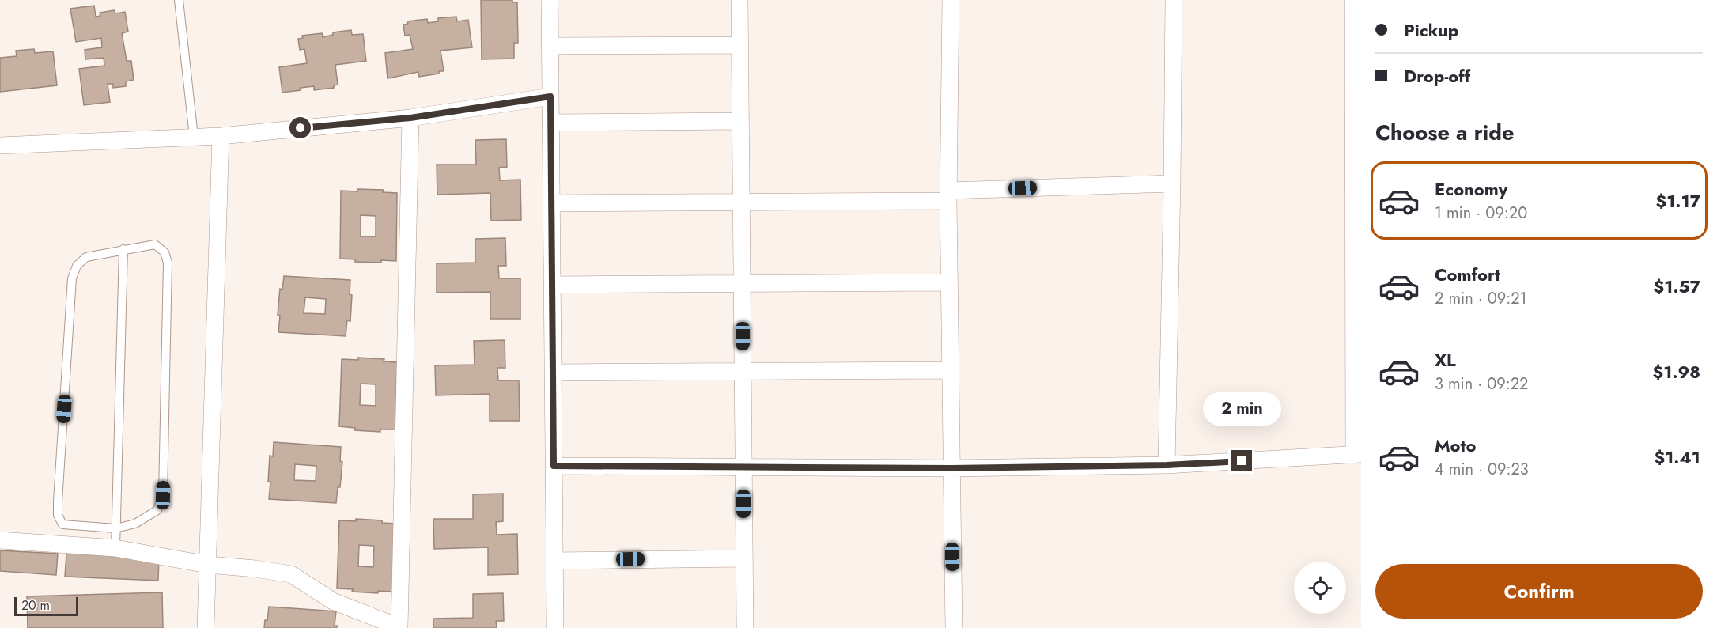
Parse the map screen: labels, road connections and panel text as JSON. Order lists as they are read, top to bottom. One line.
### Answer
{"scale_bar":"20 m","page":{"banner":["Pickup","Drop-off"],"heading":"Choose a ride","list":[{"name":"Economy","note":"1 min · 09:20","value":"$1.17"},{"name":"Comfort","note":"2 min · 09:21","value":"$1.57"},{"name":"XL","note":"3 min · 09:22","value":"$1.98"},{"name":"Moto","note":"4 min · 09:23","value":"$1.41"}],"bubble":"2 min","buttons":"Confirm","scale":"20 m"}}
